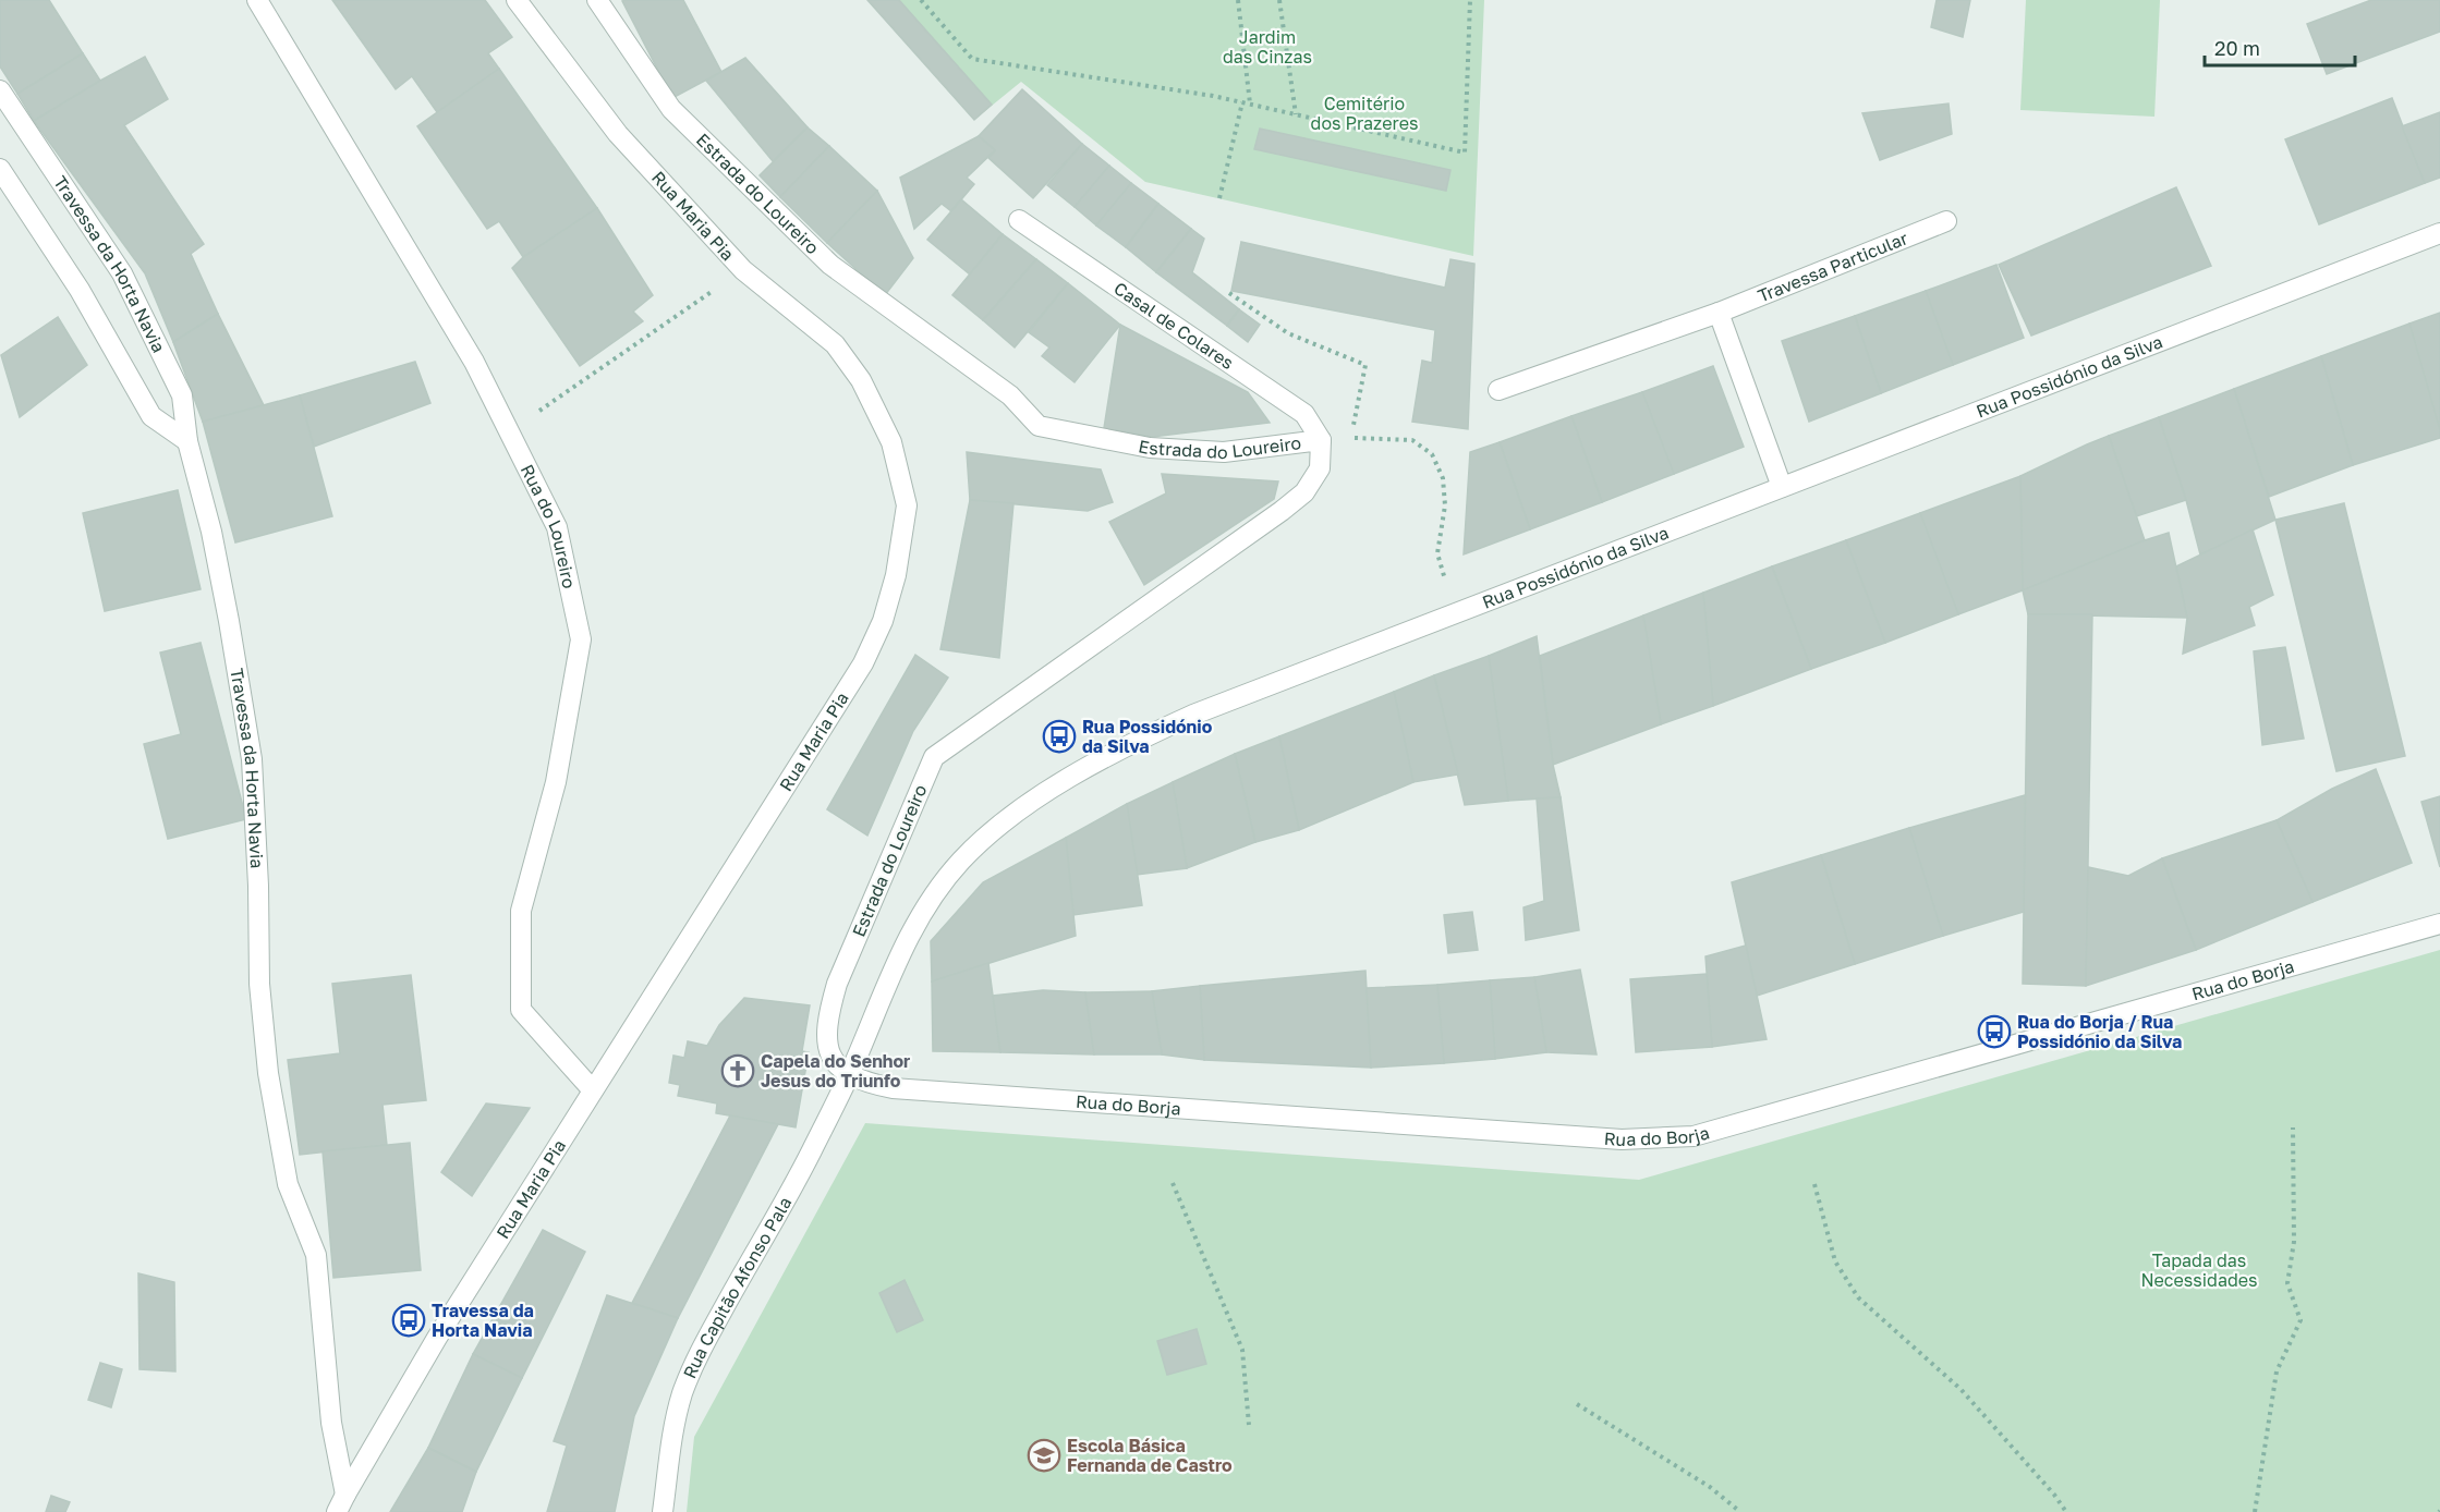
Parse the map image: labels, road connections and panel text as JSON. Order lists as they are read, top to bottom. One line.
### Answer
{"streets":{"street":["Estrada do Loureiro","Rua Maria Pia","Travessa da Horta Navia","Travessa Particular","Casal de Colares","Rua Possidónio da Silva","Rua do Loureiro","Rua do Borja","Rua Capitão Afonso Pala"]},"crossings":[["Estrada do Loureiro","Casal de Colares"],["Estrada do Loureiro","Rua Possidónio da Silva"],["Estrada do Loureiro","Rua do Borja"],["Estrada do Loureiro","Rua Capitão Afonso Pala"],["Rua Maria Pia","Travessa da Horta Navia"],["Rua Maria Pia","Rua do Loureiro"],["Rua Possidónio da Silva","Rua do Borja"],["Rua Possidónio da Silva","Rua Capitão Afonso Pala"],["Rua do Borja","Rua Capitão Afonso Pala"]],"parks":["Jardim das Cinzas","Cemitério dos Prazeres","Tapada das Necessidades"],"places":{"bus stop":["Rua Possidónio da Silva","Rua do Borja / Rua Possidónio da Silva","Travessa da Horta Navia"],"church":["Capela do Senhor Jesus do Triunfo"],"school or university":["Escola Básica Fernanda de Castro"]},"scale_bar":"20 m"}
